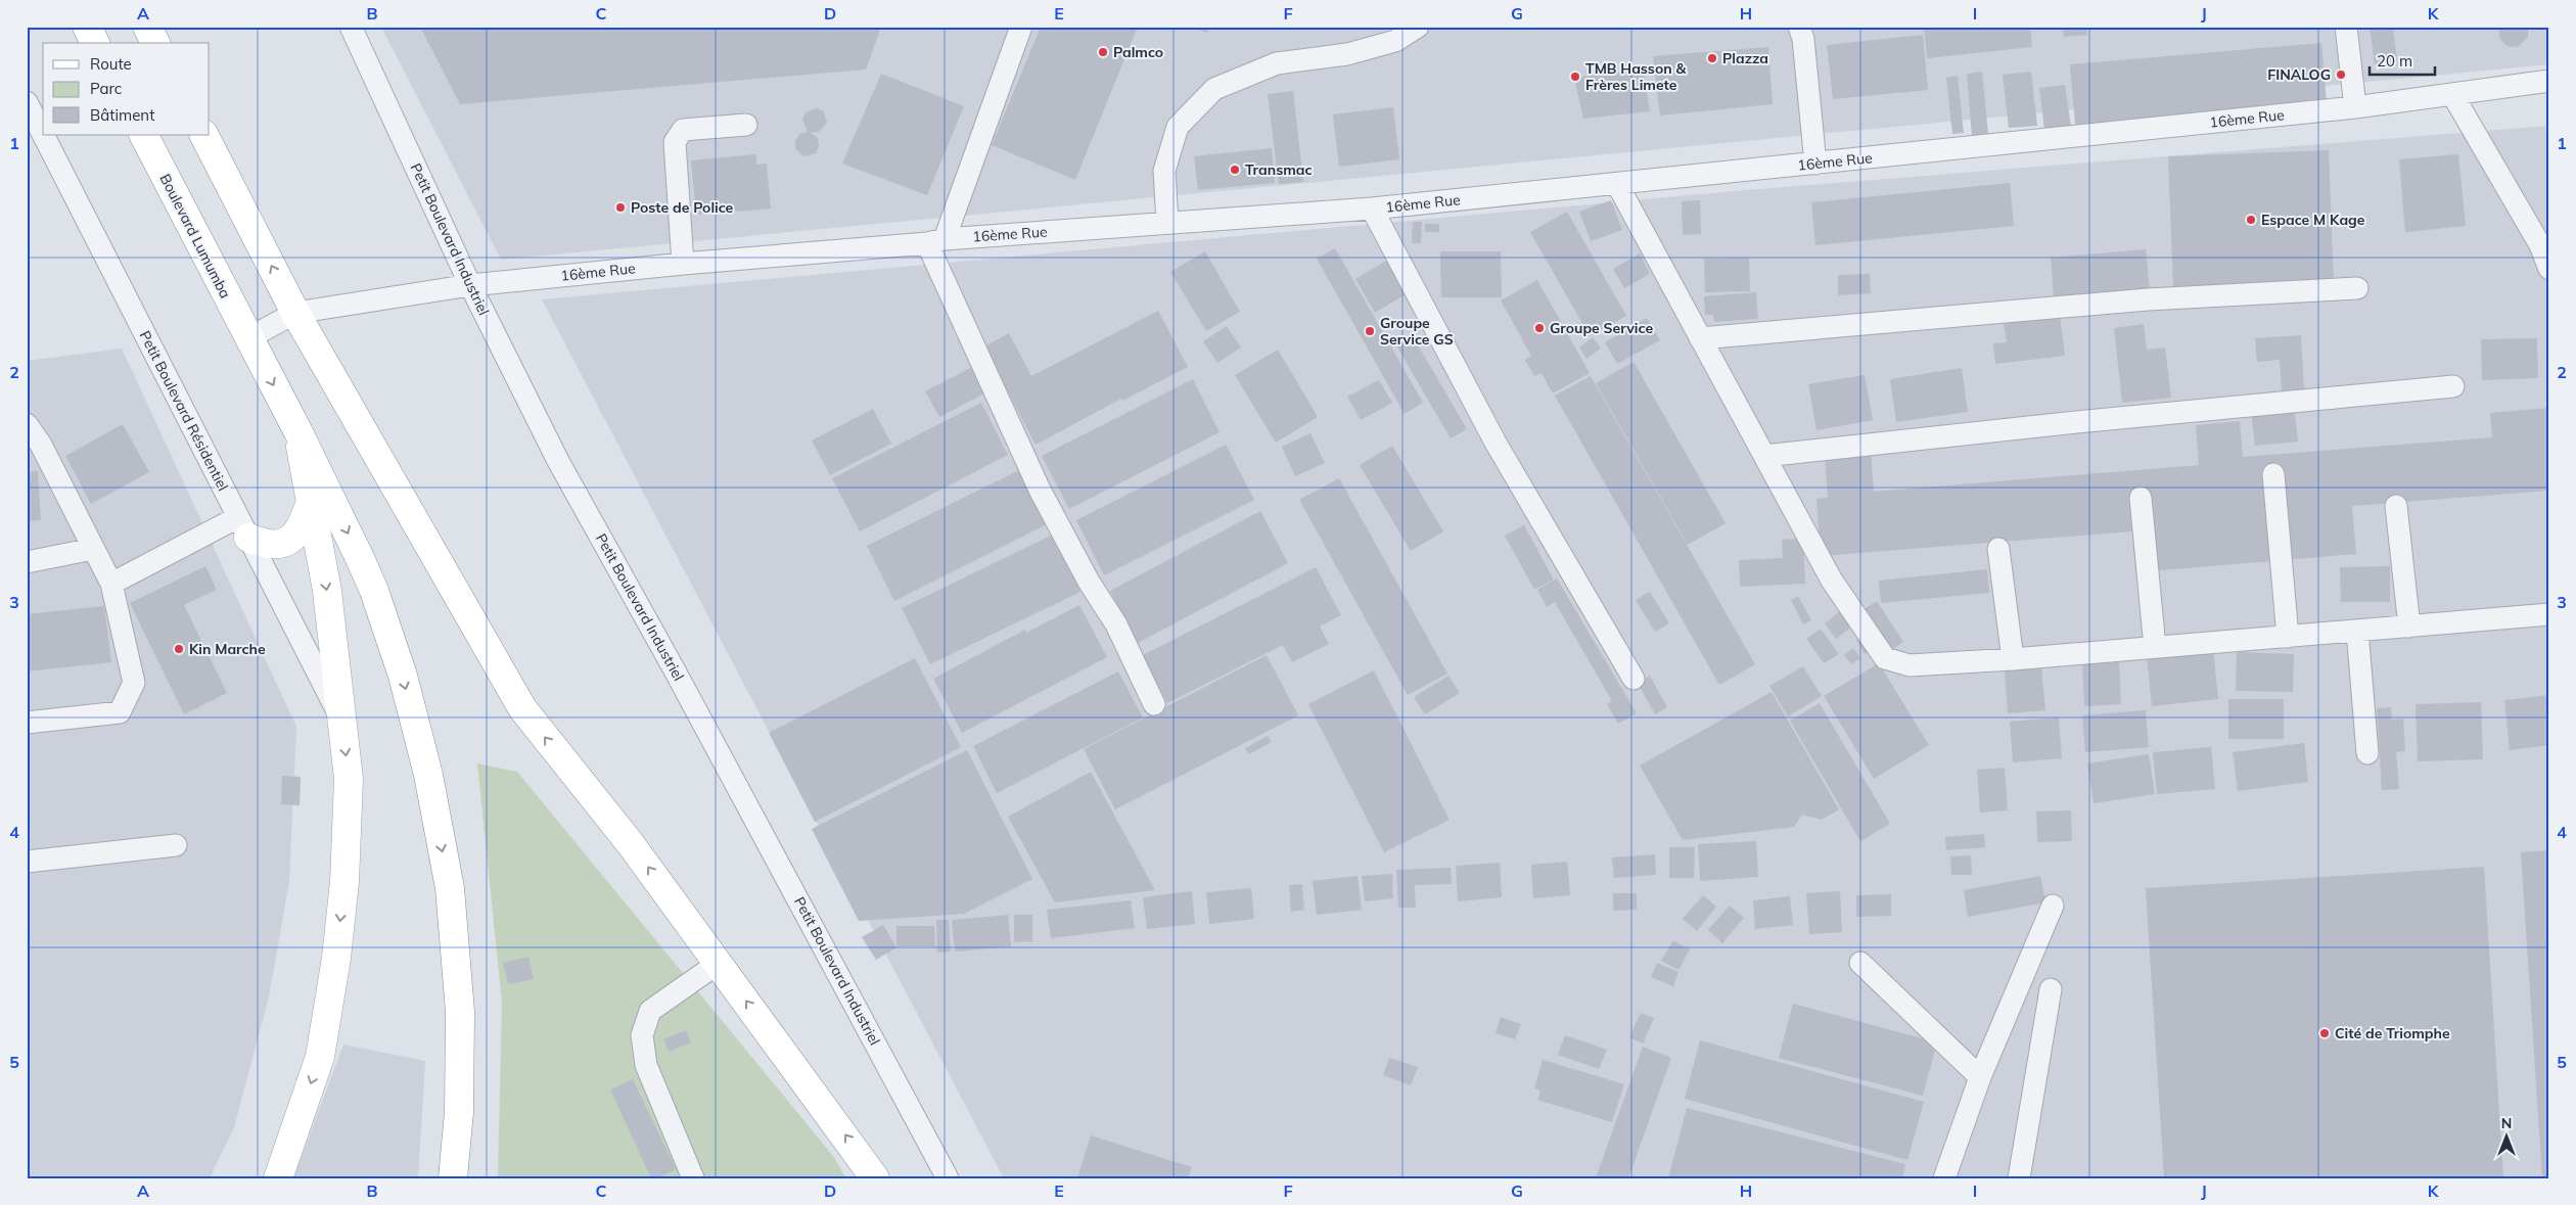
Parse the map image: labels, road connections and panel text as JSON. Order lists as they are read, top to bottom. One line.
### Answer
{"streets":{"main road":["Boulevard Lumumba"],"street":["16ème Rue","Petit Boulevard Industriel","Petit Boulevard Résidentiel"]},"crossings":[["16ème Rue","Boulevard Lumumba"],["16ème Rue","Petit Boulevard Industriel"]],"places":["Palmco","Plazza","FINALOG","TMB Hasson & Frères Limete","Transmac","Poste de Police","Espace M Kage","Groupe Service","Groupe Service GS","Kin Marche","Cité de Triomphe"],"legend":["Route","Parc","Bâtiment"],"scale_bar":"20 m","north":"top","grid":{"columns":["A","B","C","D","E","F","G","H","I","J","K"],"rows":["1","2","3","4","5"]}}
